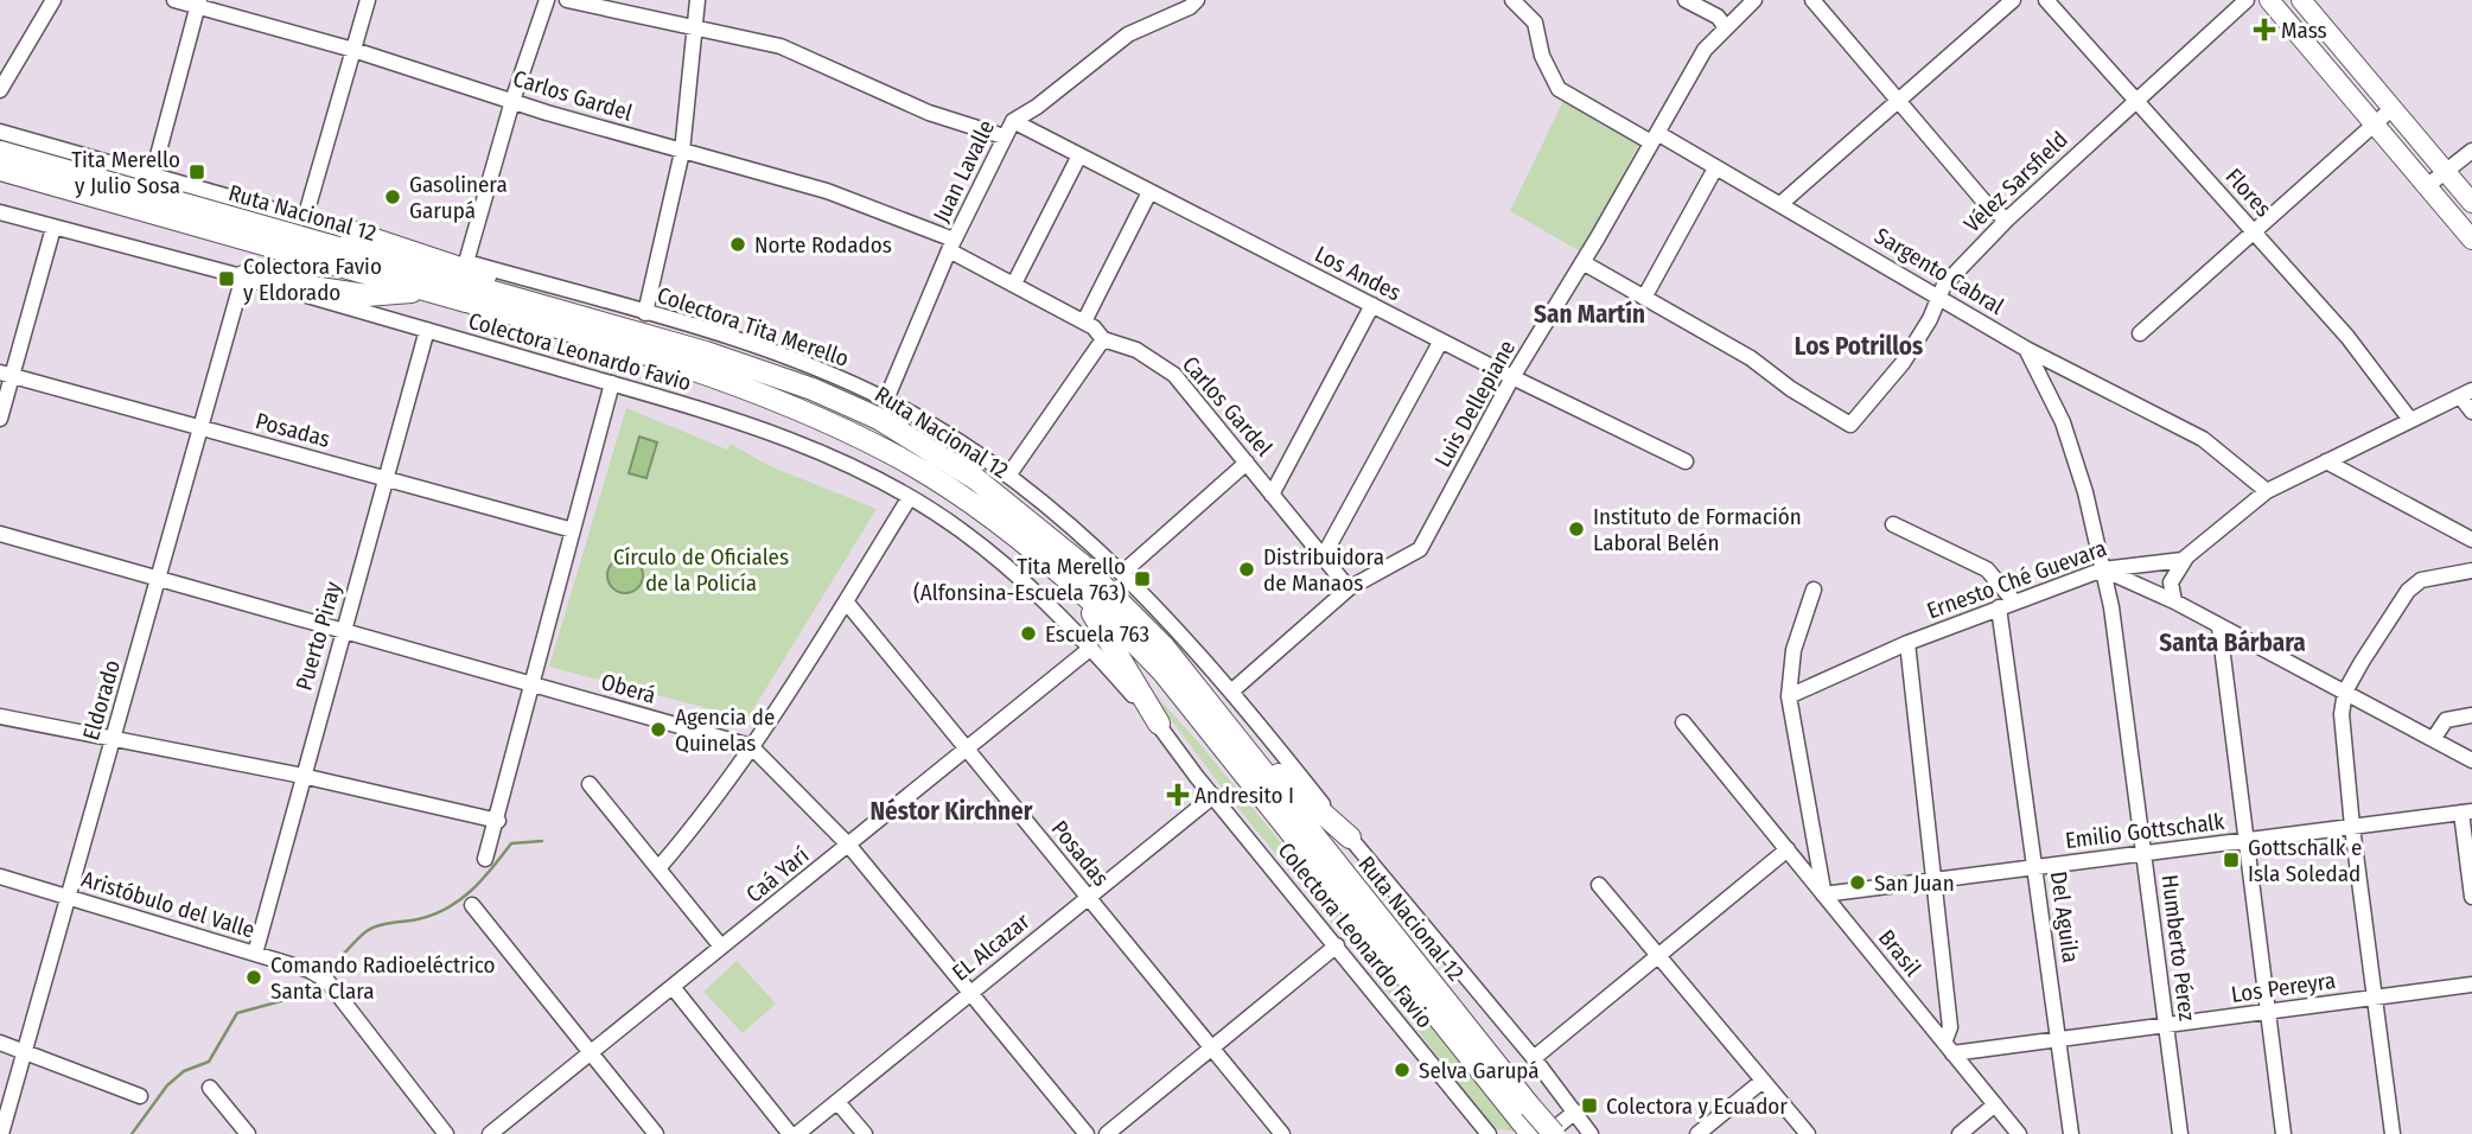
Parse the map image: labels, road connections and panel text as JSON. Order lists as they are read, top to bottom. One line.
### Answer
{"streets":{"highway":["Ruta Nacional 12"],"street":["Carlos Gardel","Juan Lavalle","Vélez Sarsfield","Flores","Sargento Cabral","Los Andes","Colectora Tita Merello","Colectora Leonardo Favio","Luis Dellepiane","Posadas","Ernesto Ché Guevara","Puerto Piray","Oberá","Eldorado","Emilio Gottschalk","Caá Yarí","Aristóbulo del Valle","Del Aguila","EL Alcazar","Humberto Pérez","Brasil","Los Pereyra"]},"crossings":[["Carlos Gardel","Juan Lavalle"],["Carlos Gardel","Luis Dellepiane"],["Juan Lavalle","Los Andes"],["Juan Lavalle","Colectora Tita Merello"],["Vélez Sarsfield","Flores"],["Vélez Sarsfield","Sargento Cabral"],["Sargento Cabral","Luis Dellepiane"],["Sargento Cabral","Humberto Pérez"],["Los Andes","Luis Dellepiane"],["Colectora Tita Merello","Luis Dellepiane"],["Colectora Leonardo Favio","Puerto Piray"],["Colectora Leonardo Favio","Eldorado"],["Colectora Leonardo Favio","Caá Yarí"],["Colectora Leonardo Favio","EL Alcazar"],["Posadas","Puerto Piray"],["Posadas","Eldorado"],["Posadas","Caá Yarí"],["Posadas","EL Alcazar"],["Ernesto Ché Guevara","Del Aguila"],["Ernesto Ché Guevara","Humberto Pérez"],["Puerto Piray","Oberá"],["Puerto Piray","Aristóbulo del Valle"],["Oberá","Eldorado"],["Oberá","Caá Yarí"],["Oberá","EL Alcazar"],["Eldorado","Aristóbulo del Valle"],["Emilio Gottschalk","Del Aguila"],["Emilio Gottschalk","Humberto Pérez"],["Emilio Gottschalk","Brasil"],["Del Aguila","Los Pereyra"],["Humberto Pérez","Los Pereyra"],["Brasil","Los Pereyra"]],"districts":["San Martín","Los Potrillos","Santa Bárbara","Néstor Kirchner"],"parks":["Círculo de Oficiales de la Policía"],"places":{"health":["Mass","Andresito I"],"transit":["Tita Merello y Julio Sosa","Colectora Favio y Eldorado","Tita Merello (Alfonsina-Escuela 763)","Gottschalk e Isla Soledad","Colectora y Ecuador"],"other":["Gasolinera Garupá","Norte Rodados","Instituto de Formación Laboral Belén","Distribuidora de Manaos","Escuela 763","Agencia de Quinelas","San Juan","Comando Radioeléctrico Santa Clara","Selva Garupá"]}}
